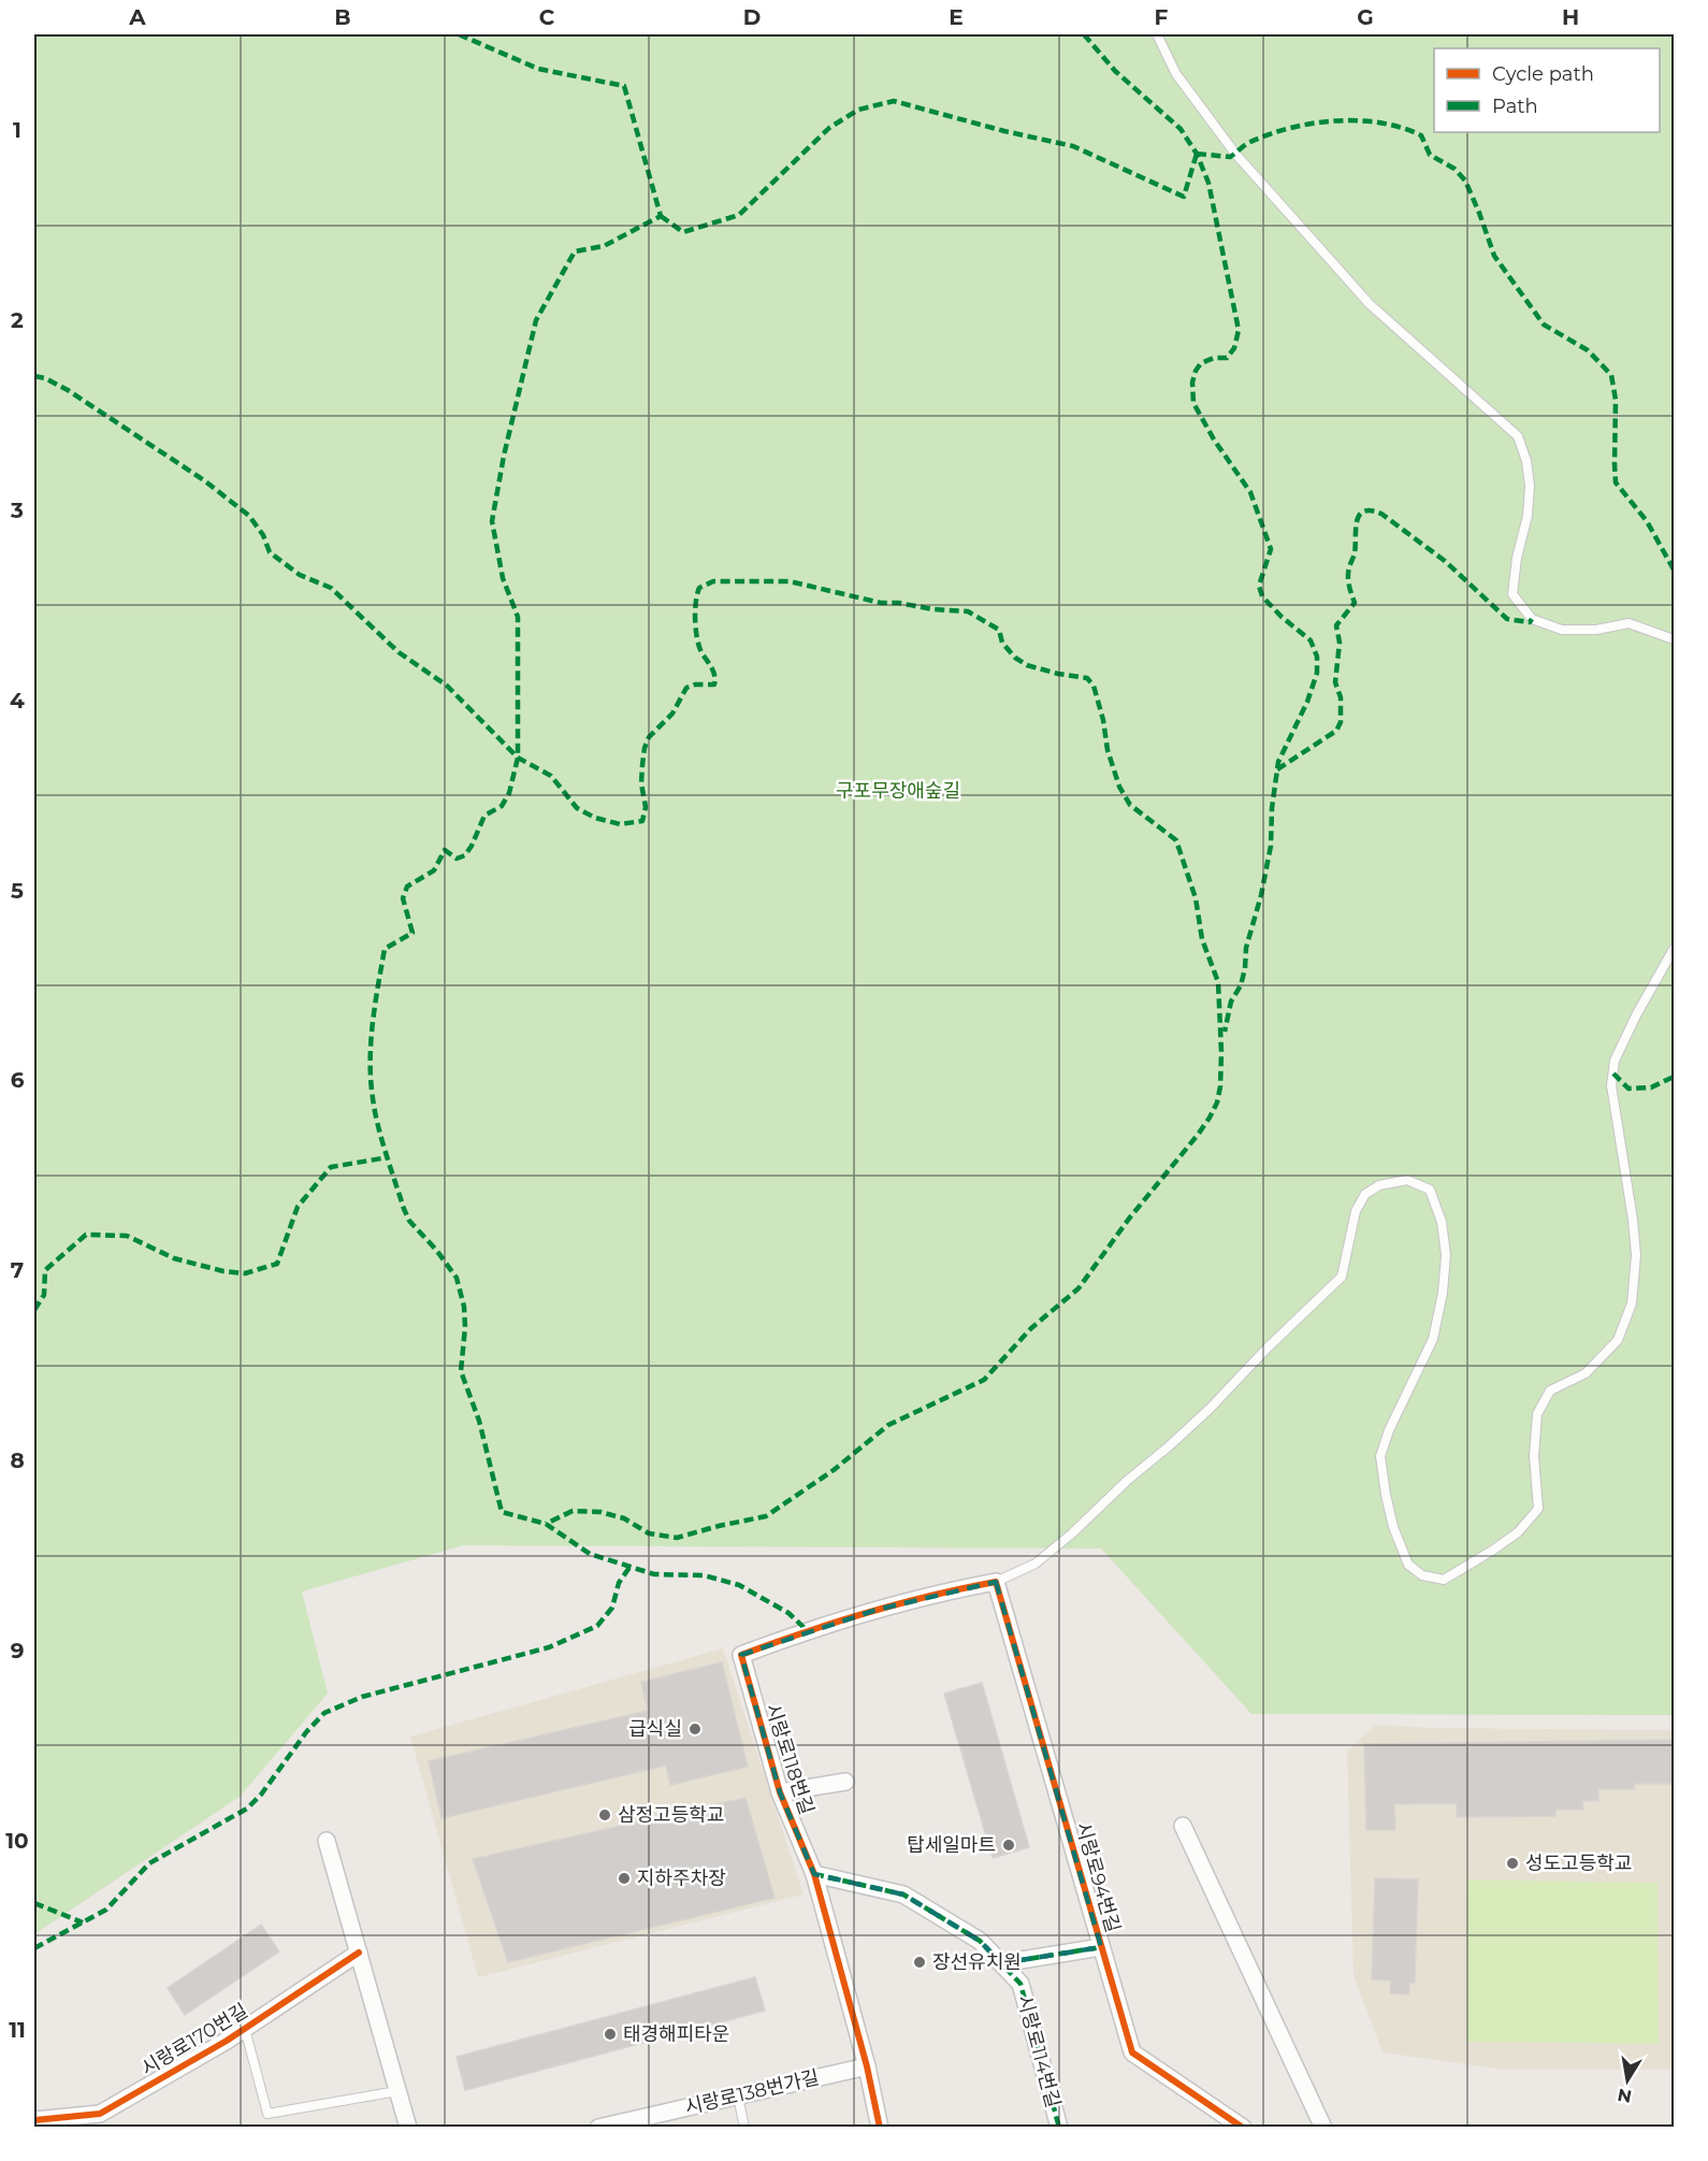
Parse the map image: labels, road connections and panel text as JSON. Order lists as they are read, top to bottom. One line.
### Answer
{"streets":{"street":["시랑로118번길","시랑로94번길","시랑로170번길","시랑로114번길","시랑로138번가길"]},"crossings":[["시랑로118번길","시랑로94번길"],["시랑로118번길","시랑로114번길"],["시랑로118번길","시랑로138번가길"]],"parks":["구포무장애숲길"],"places":["급식실","삼정고등학교","탑세일마트","성도고등학교","지하주차장","장선유치원","태경해피타운"],"legend":["Cycle path","Path"],"north":"bottom","grid":{"columns":["A","B","C","D","E","F","G","H"],"rows":["1","2","3","4","5","6","7","8","9","10","11"]}}
